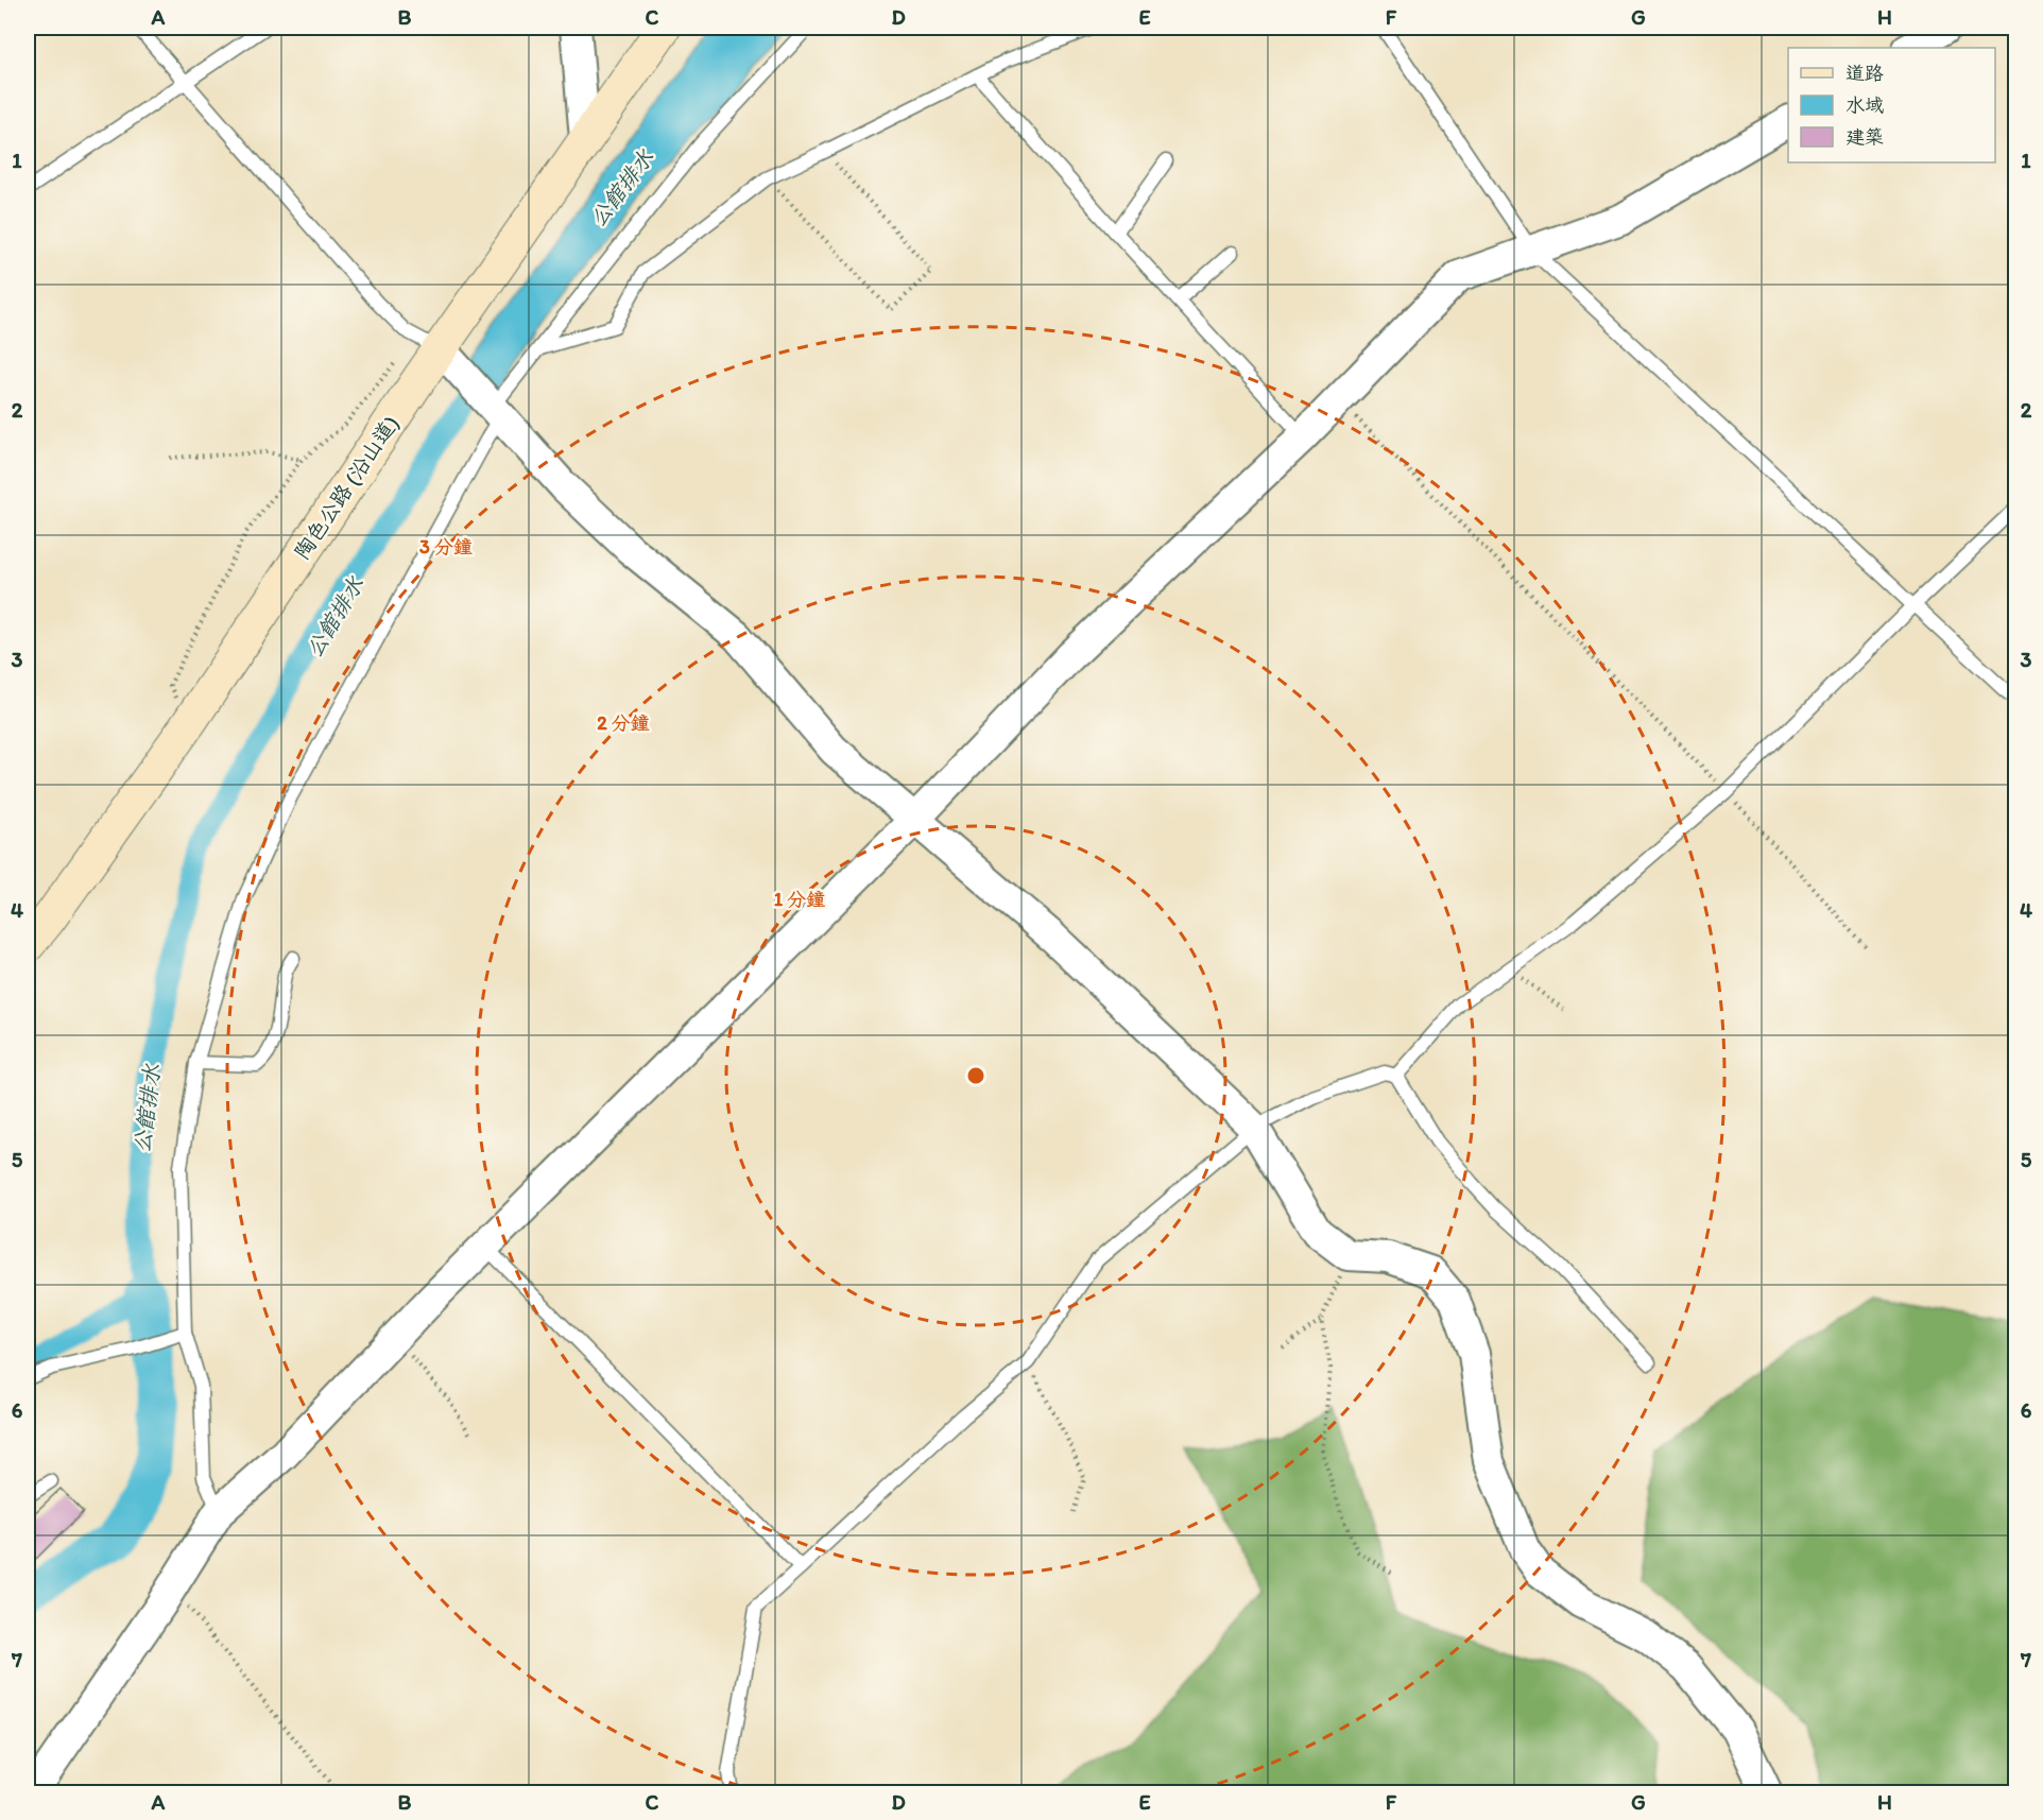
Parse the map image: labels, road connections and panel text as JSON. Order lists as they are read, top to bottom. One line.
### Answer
{"streets":{"main road":["陶色公路 (沿山道)"]},"water":["公館排水"],"legend":["道路","水域","建築"],"grid":{"columns":["A","B","C","D","E","F","G","H"],"rows":["1","2","3","4","5","6","7"]},"rings":["3 分鐘","2 分鐘","1 分鐘"]}
